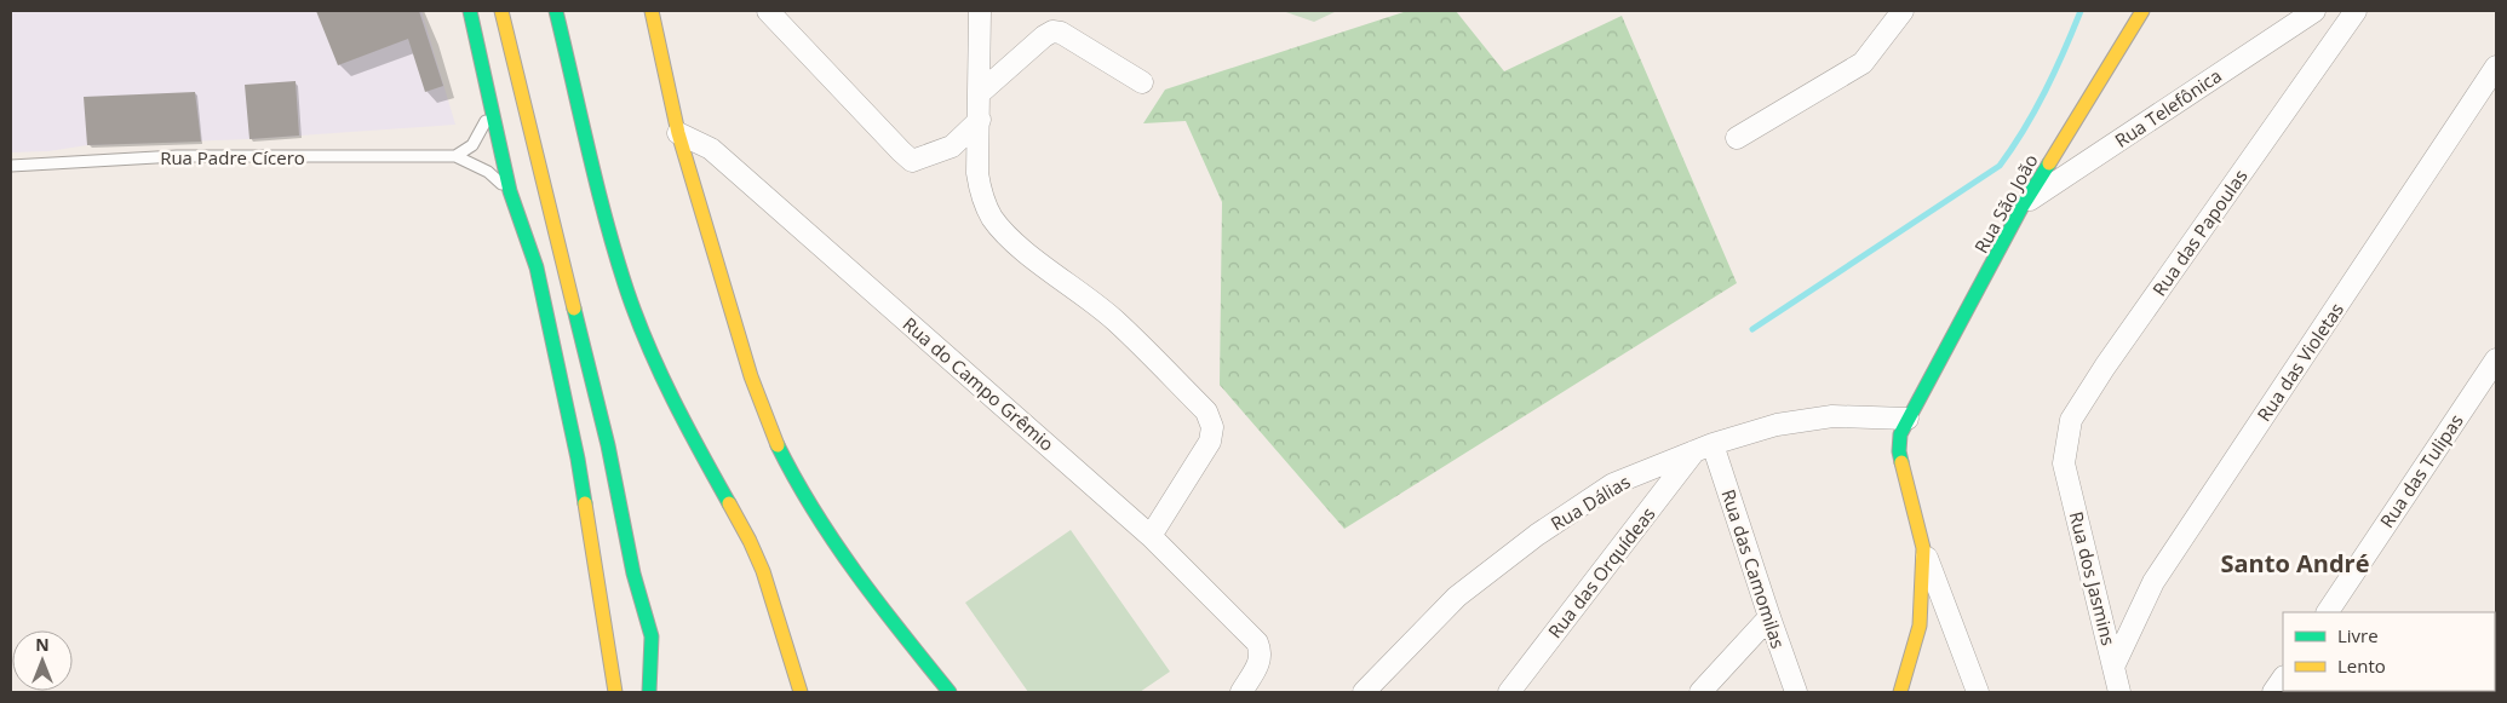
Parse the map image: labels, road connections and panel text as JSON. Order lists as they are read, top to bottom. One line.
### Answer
{"streets":{"street":["Rua Telefônica","Rua São João","Rua das Papoulas","Rua das Violetas","Rua do Campo Grêmio","Rua das Tulipas","Rua Dálias","Rua das Camomilas","Rua das Orquídeas","Rua dos Jasmins"],"lane":["Rua Padre Cícero"]},"crossings":[["Rua Telefônica","Rua São João"],["Rua São João","Rua Dálias"],["Rua das Papoulas","Rua dos Jasmins"],["Rua das Violetas","Rua dos Jasmins"],["Rua Dálias","Rua das Camomilas"],["Rua Dálias","Rua das Orquídeas"],["Rua das Camomilas","Rua das Orquídeas"]],"districts":["Santo André"],"legend":["Livre","Lento"],"north":"top"}
